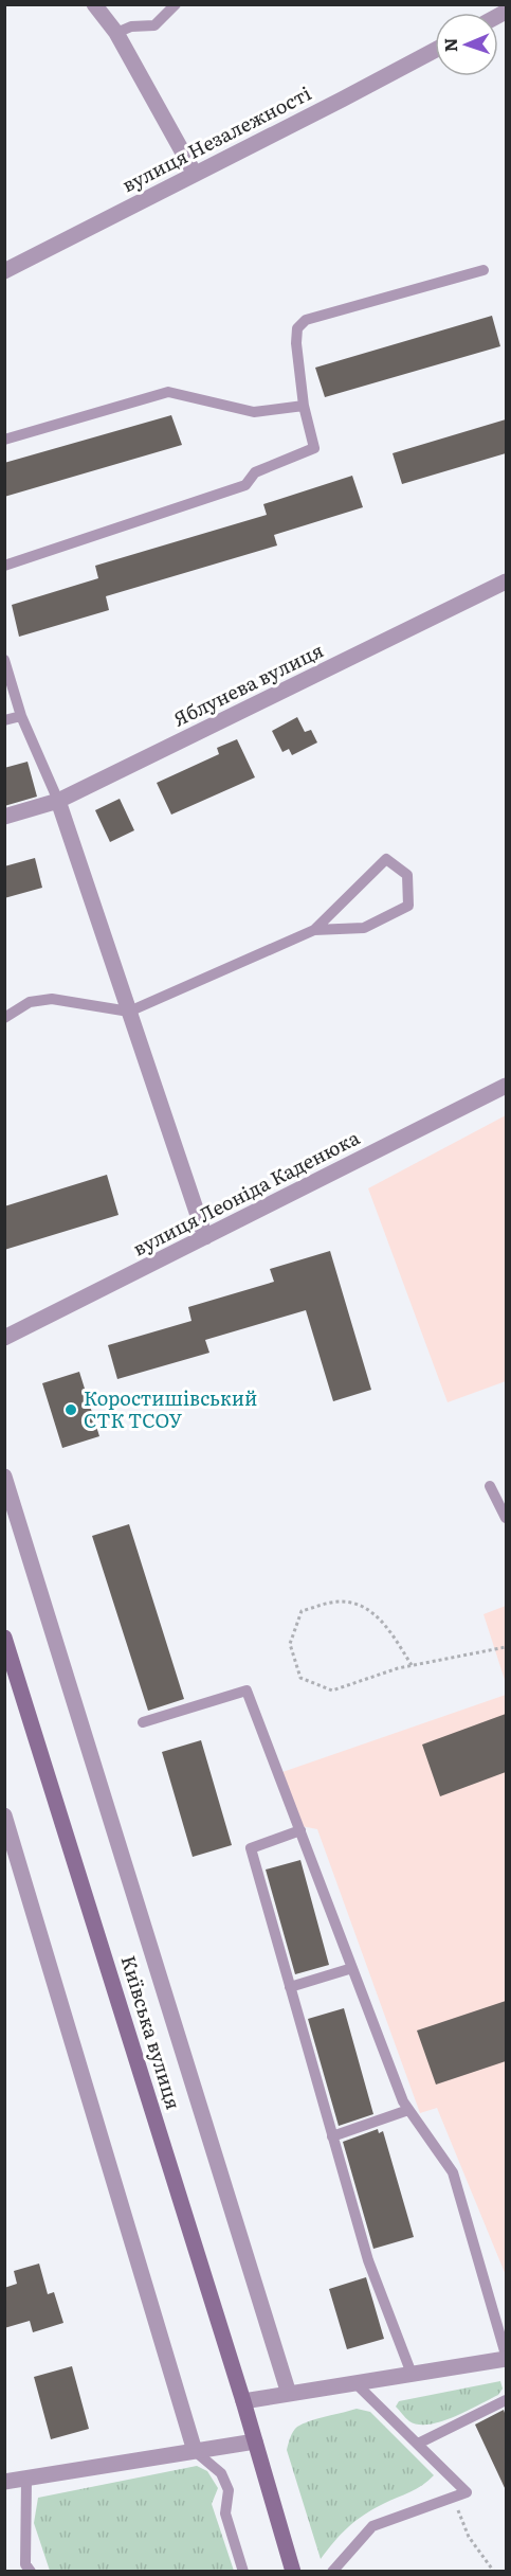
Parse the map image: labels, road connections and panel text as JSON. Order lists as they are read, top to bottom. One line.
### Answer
{"streets":{"main road":["Київська вулиця"],"street":["вулиця Незалежності","Яблунева вулиця","вулиця Леоніда Каденюка"]},"places":["Коростишівський СТК ТСОУ"],"north":"left"}
